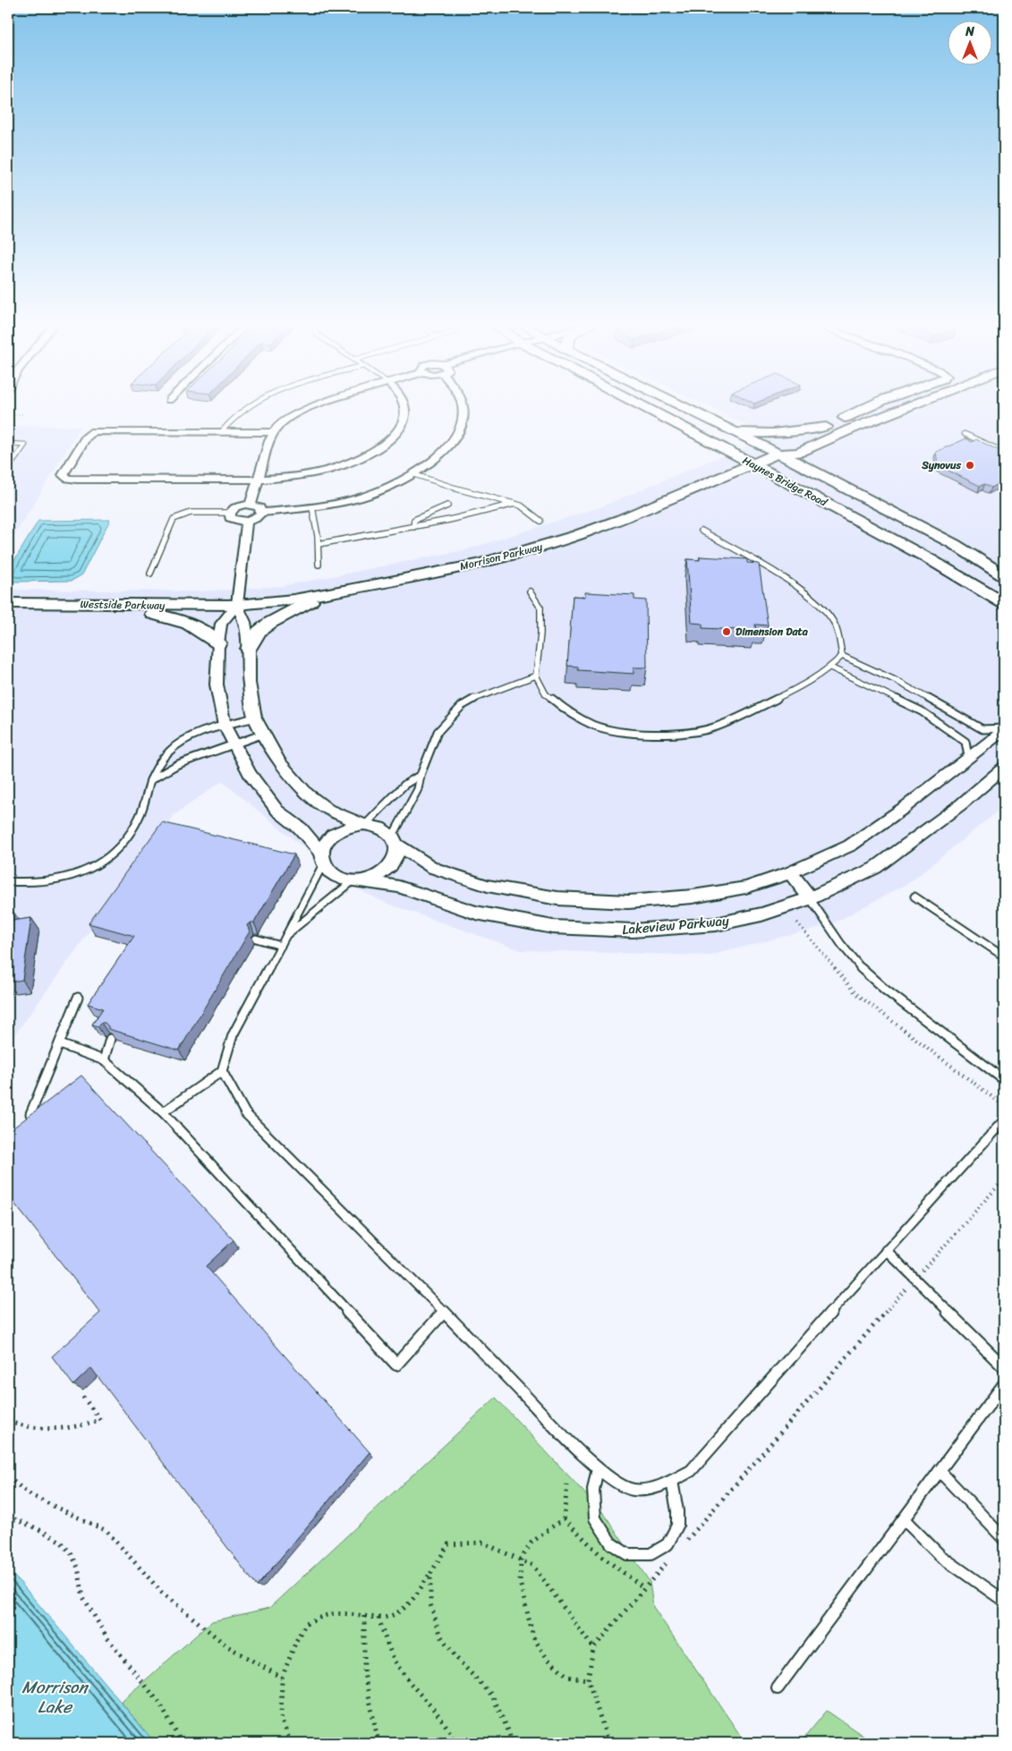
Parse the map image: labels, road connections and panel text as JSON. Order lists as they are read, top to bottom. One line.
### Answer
{"streets":{"main road":["Haynes Bridge Road","Morrison Parkway","Westside Parkway"],"street":["Lakeview Parkway"]},"crossings":[["Haynes Bridge Road","Morrison Parkway"],["Morrison Parkway","Westside Parkway"]],"water":["Morrison Lake"],"places":["Synovus","Dimension Data"],"north":"top"}
